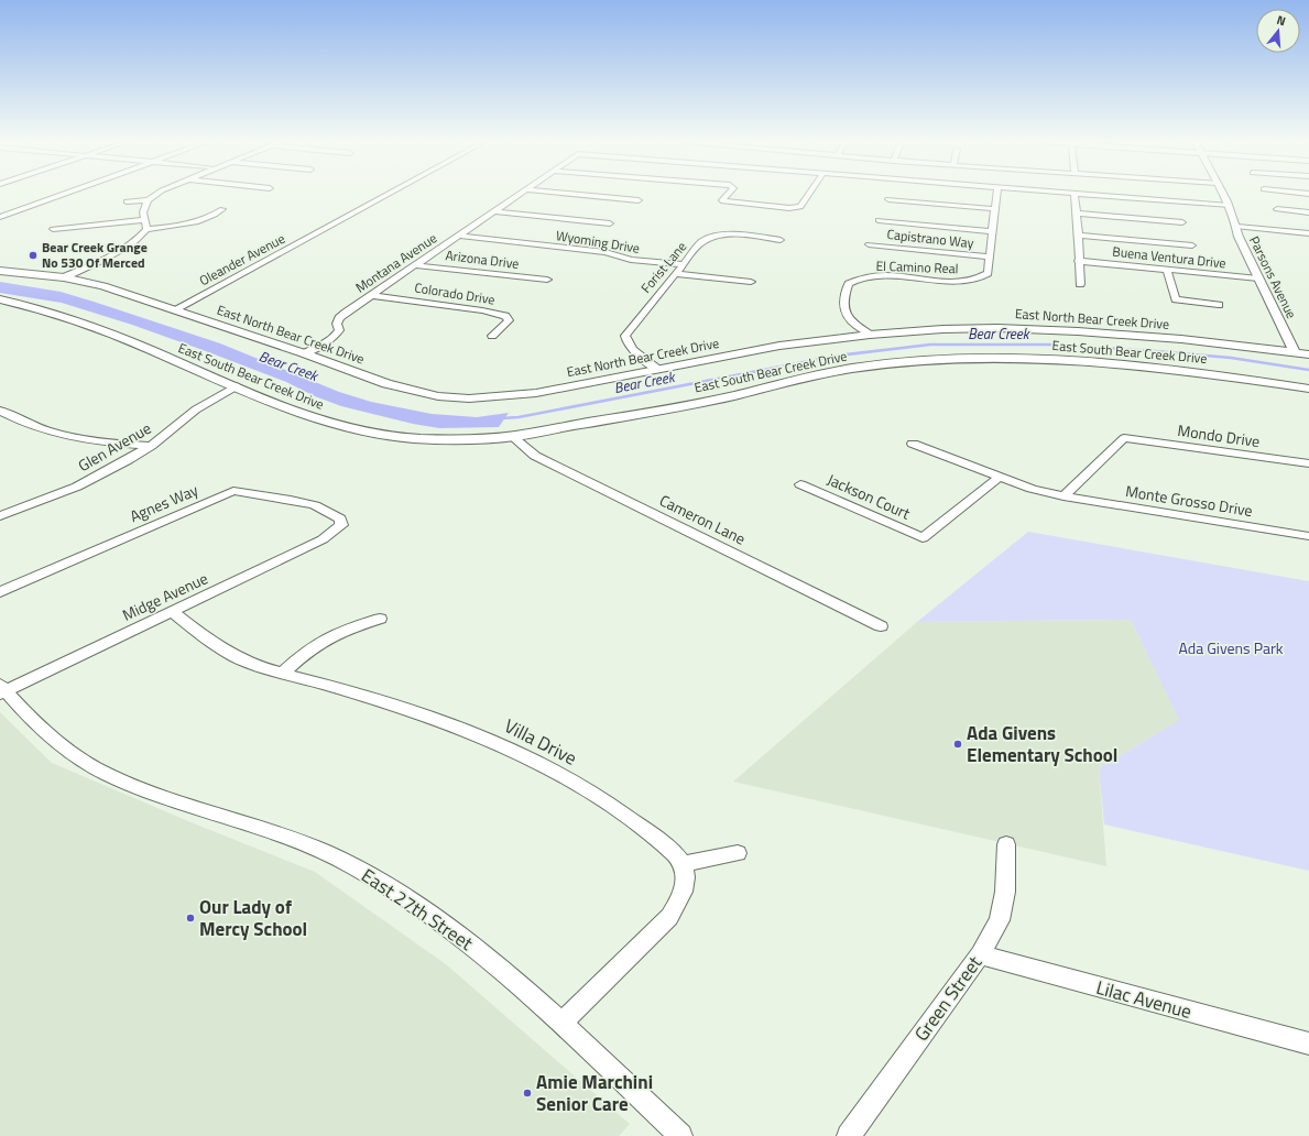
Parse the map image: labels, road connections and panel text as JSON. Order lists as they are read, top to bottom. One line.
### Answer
{"streets":{"street":["Capistrano Way","Wyoming Drive","Buena Ventura Drive","Oleander Avenue","Arizona Drive","Montana Avenue","Forist Lane","El Camino Real","Parsons Avenue","Colorado Drive","East North Bear Creek Drive","East South Bear Creek Drive","Mondo Drive","Glen Avenue","Jackson Court","Monte Grosso Drive","Agnes Way","Cameron Lane","Midge Avenue","Villa Drive","East 27th Street","Green Street","Lilac Avenue"]},"crossings":[["Capistrano Way","El Camino Real"],["Wyoming Drive","Montana Avenue"],["Wyoming Drive","Forist Lane"],["Buena Ventura Drive","Parsons Avenue"],["Oleander Avenue","East North Bear Creek Drive"],["Arizona Drive","Montana Avenue"],["Montana Avenue","Colorado Drive"],["Montana Avenue","East North Bear Creek Drive"],["Forist Lane","East North Bear Creek Drive"],["El Camino Real","East North Bear Creek Drive"],["Parsons Avenue","East North Bear Creek Drive"],["East South Bear Creek Drive","Glen Avenue"],["East South Bear Creek Drive","Cameron Lane"],["Mondo Drive","Monte Grosso Drive"],["Jackson Court","Monte Grosso Drive"],["Agnes Way","Midge Avenue"],["Midge Avenue","Villa Drive"],["Midge Avenue","East 27th Street"],["Green Street","Lilac Avenue"]],"water":["Bear Creek"],"parks":["Ada Givens Park"],"places":["Bear Creek Grange No 530 Of Merced","Ada Givens Elementary School","Our Lady of Mercy School","Amie Marchini Senior Care"],"north":"top"}
